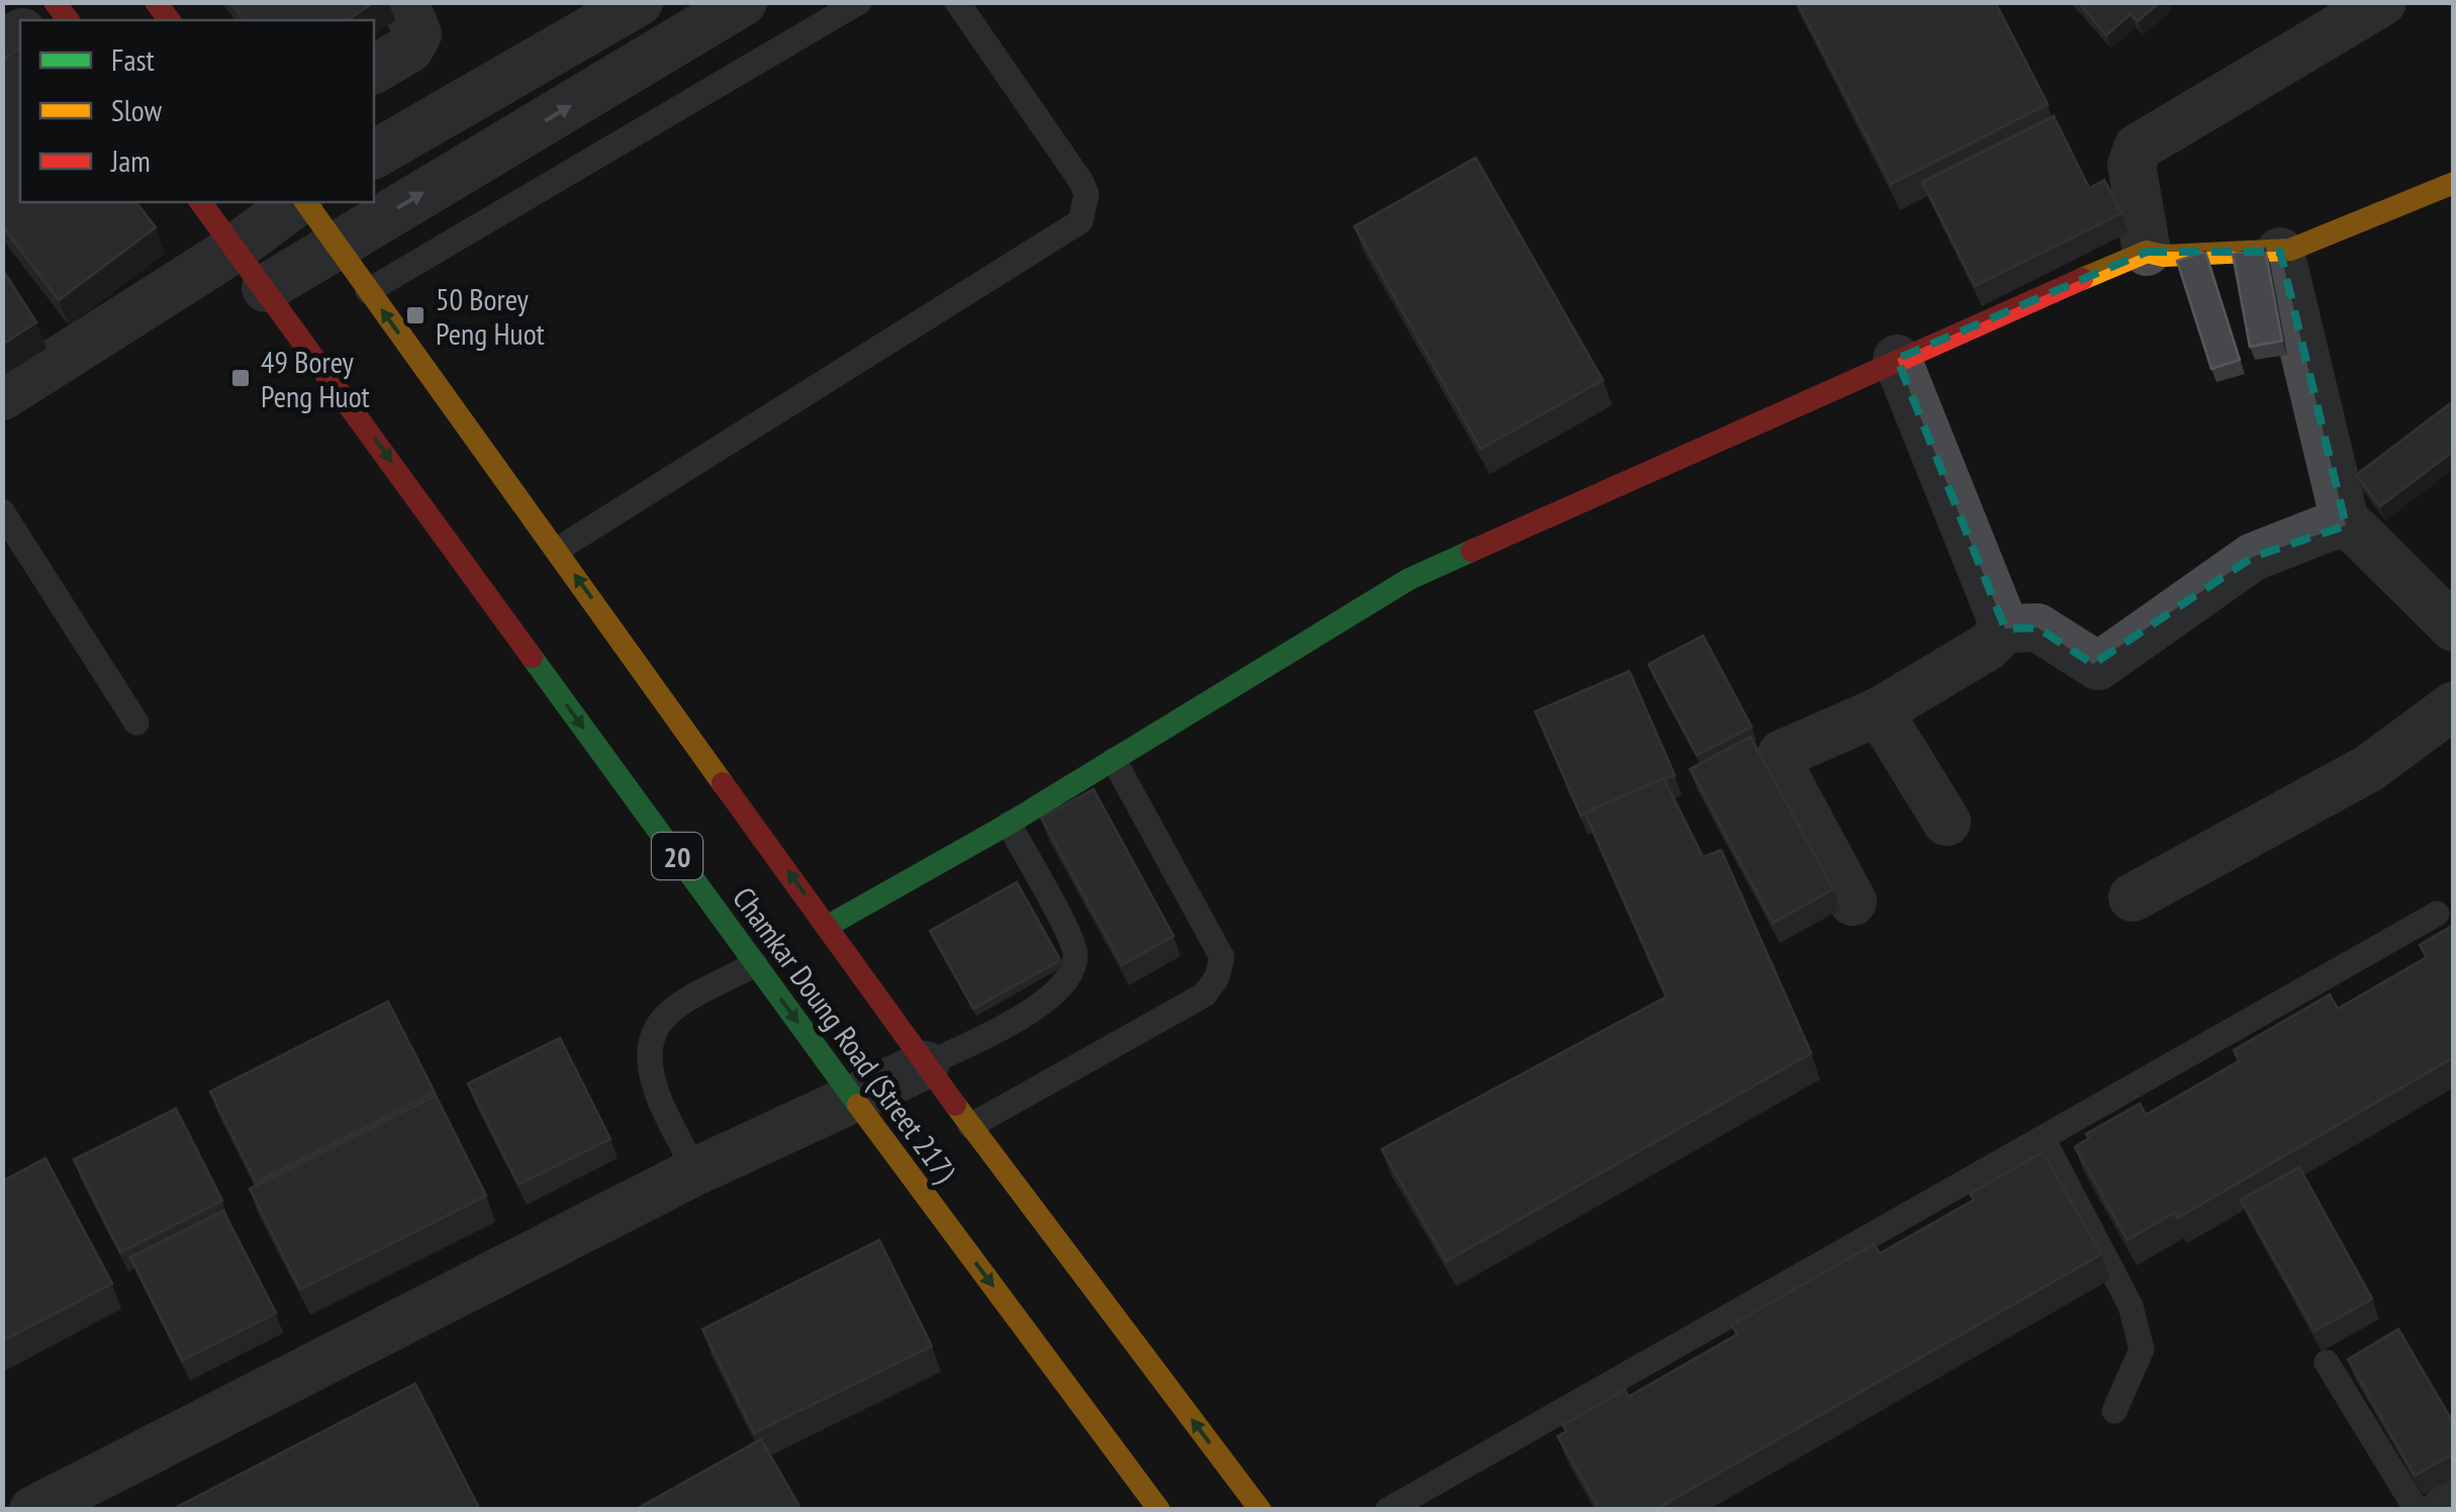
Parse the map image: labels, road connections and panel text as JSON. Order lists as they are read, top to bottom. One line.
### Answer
{"streets":{"main road":["20","Chamkar Doung Road (Street 217)"]},"places":{"transit":["50 Borey Peng Huot","49 Borey Peng Huot"]},"legend":["Fast","Slow","Jam"]}
